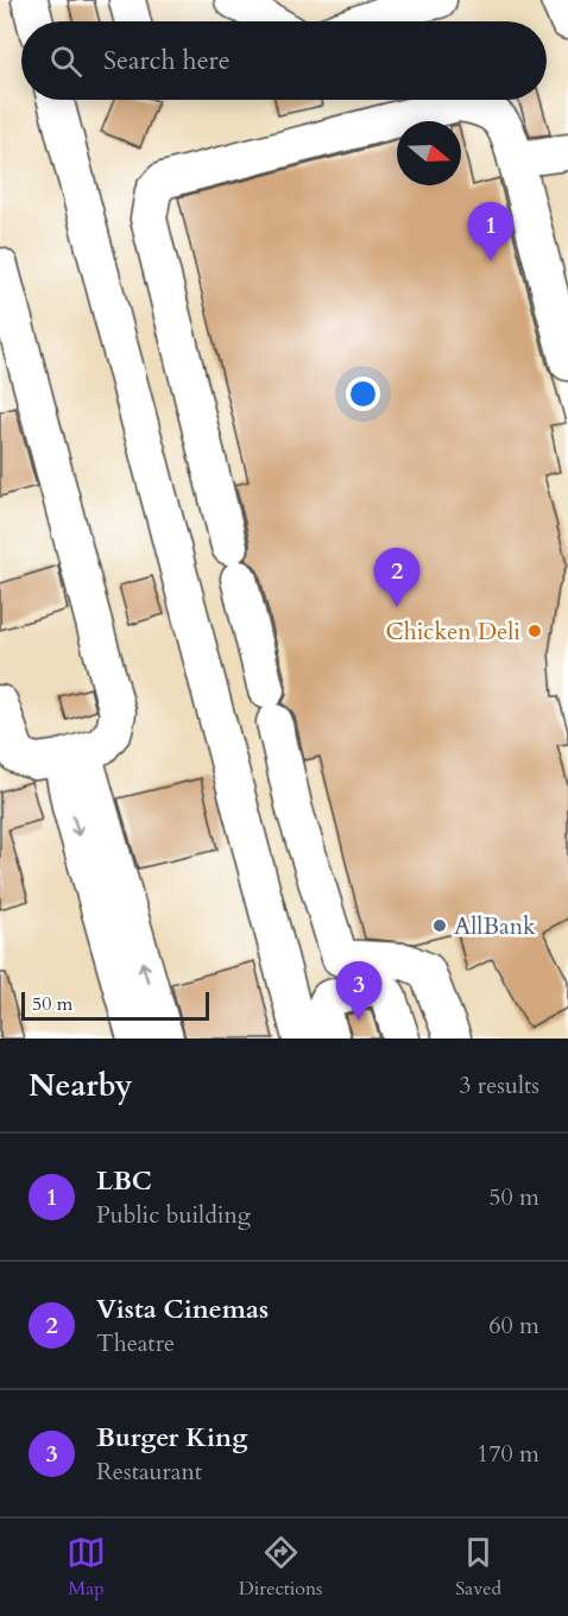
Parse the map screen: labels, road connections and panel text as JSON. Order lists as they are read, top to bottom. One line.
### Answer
{"places":["Chicken Deli","AllBank"],"scale_bar":"50 m","north":"right","page":{"search":"Search here","pins":["1","2","3"],"scale":"50 m","heading":["Nearby","3 results"],"list":[{"mark":"1","name":"LBC","note":"Public building","value":"50 m"},{"mark":"2","name":"Vista Cinemas","note":"Theatre","value":"60 m"},{"mark":"3","name":"Burger King","note":"Restaurant","value":"170 m"}],"nav":["Map","Directions","Saved"]}}
